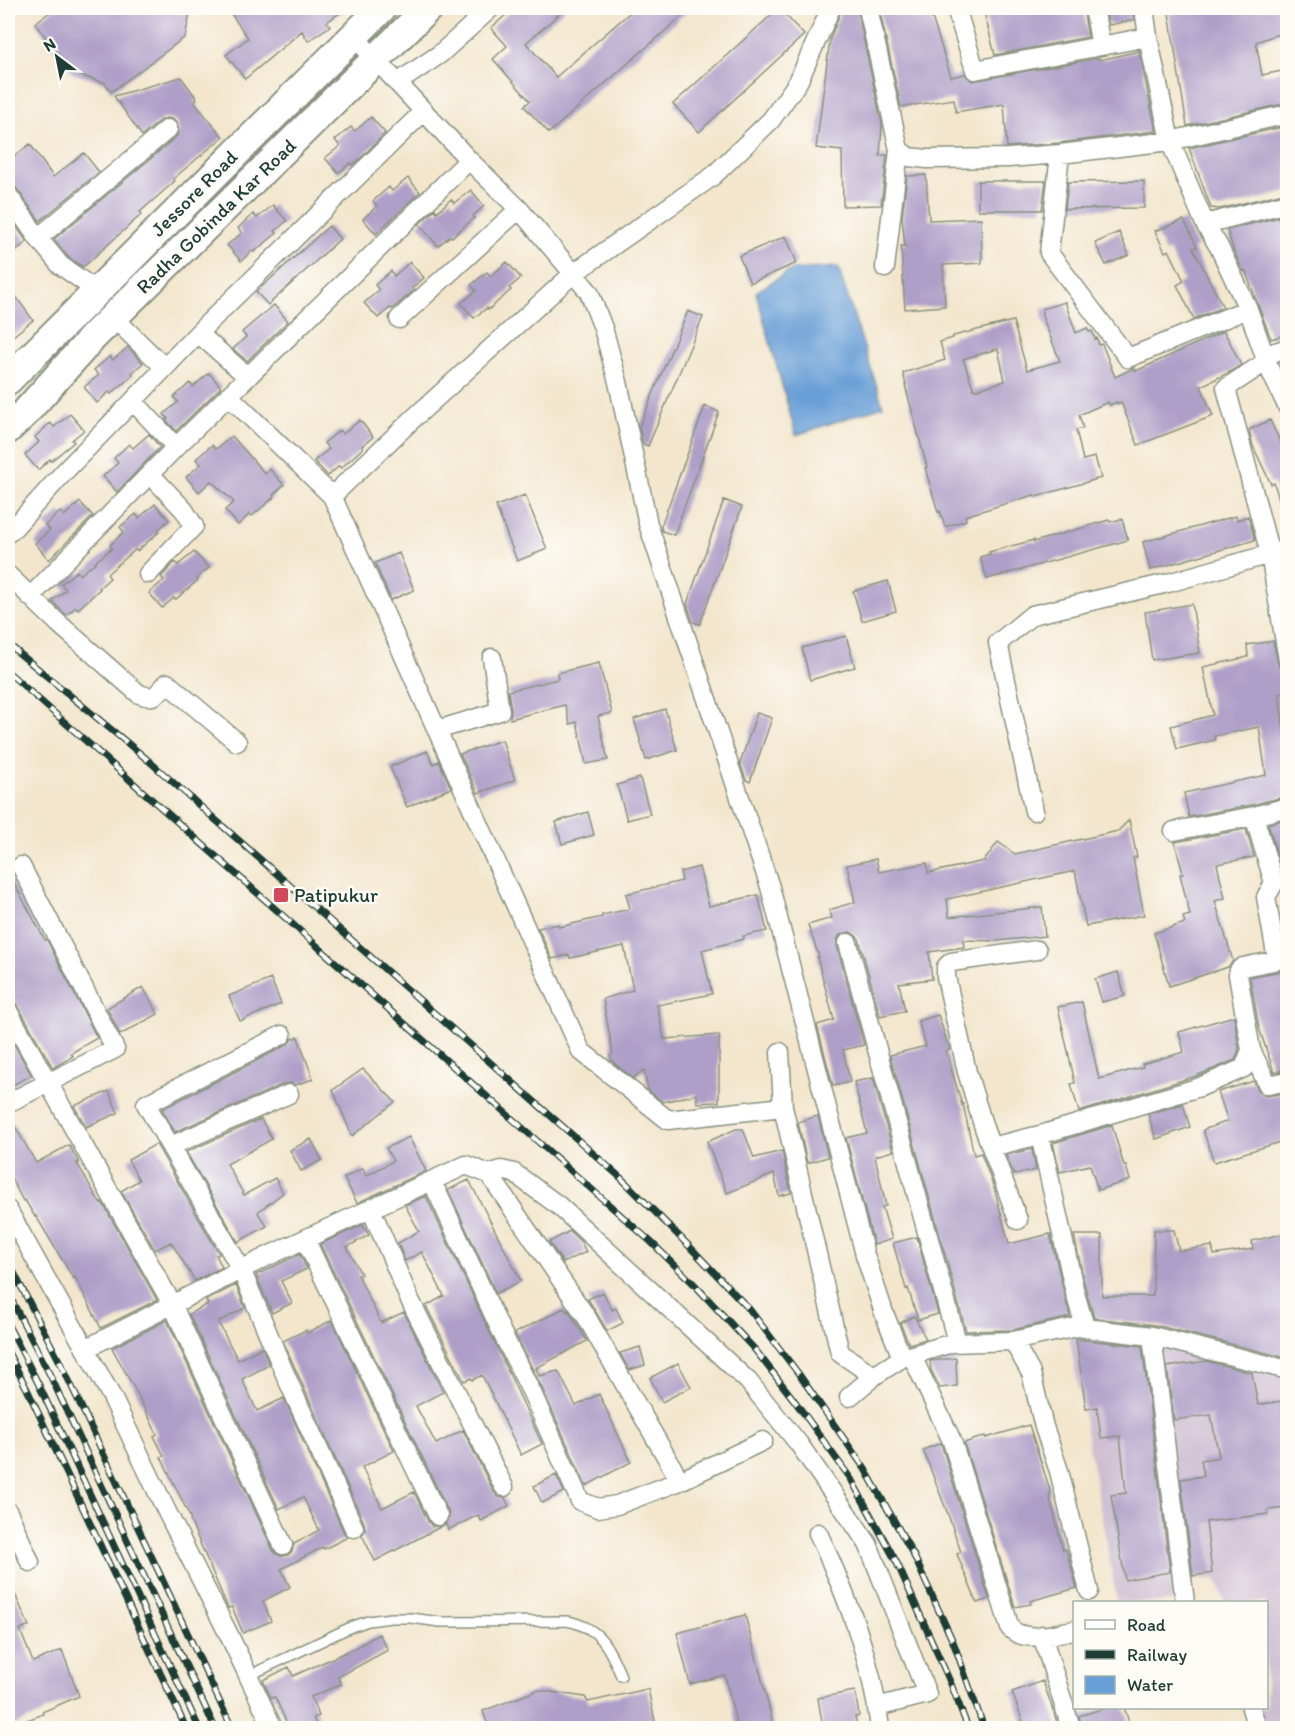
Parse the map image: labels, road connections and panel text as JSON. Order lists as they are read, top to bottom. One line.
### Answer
{"streets":{"main road":["Jessore Road","Radha Gobinda Kar Road"]},"places":{"transit":["Patipukur"]},"legend":["Road","Railway","Water"],"north":"top left"}
